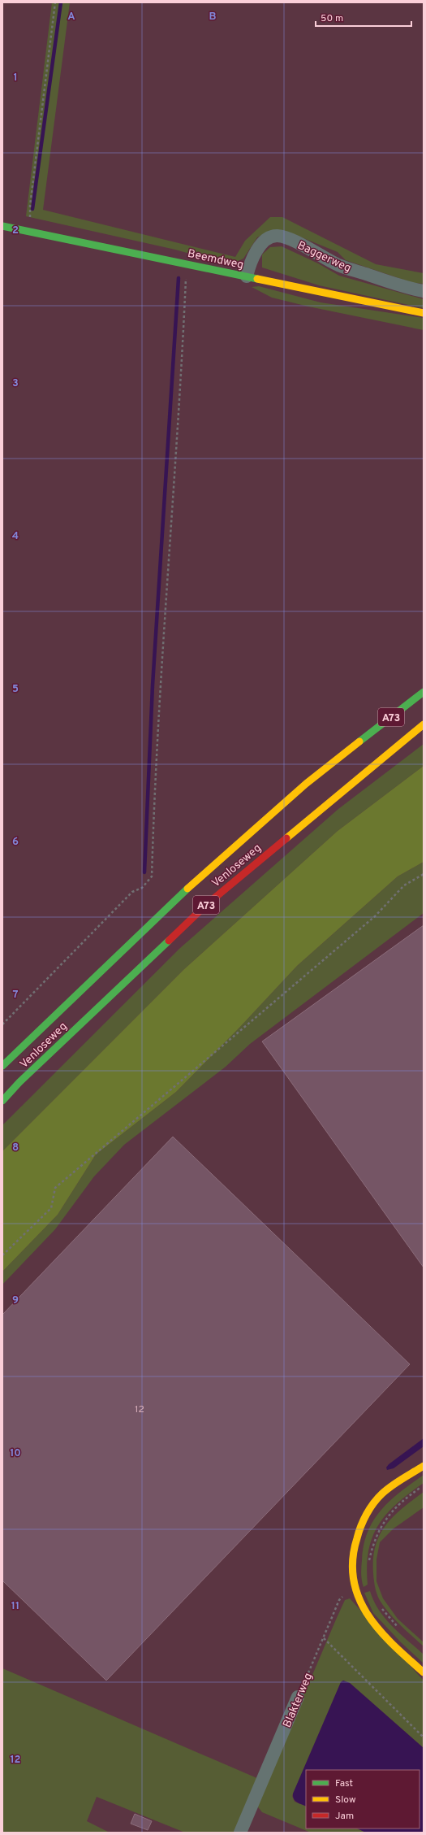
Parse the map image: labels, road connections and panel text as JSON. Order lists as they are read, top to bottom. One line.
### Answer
{"streets":{"main road":["Beemdweg","A73","Venloseweg"],"street":["Baggerweg","Blakterweg"]},"crossings":[["Baggerweg","Beemdweg"]],"house_numbers":["12"],"legend":["Fast","Slow","Jam"],"scale_bar":"50 m","grid":{"columns":["A","B"],"rows":["1","2","3","4","5","6","7","8","9","10","11","12"]}}
